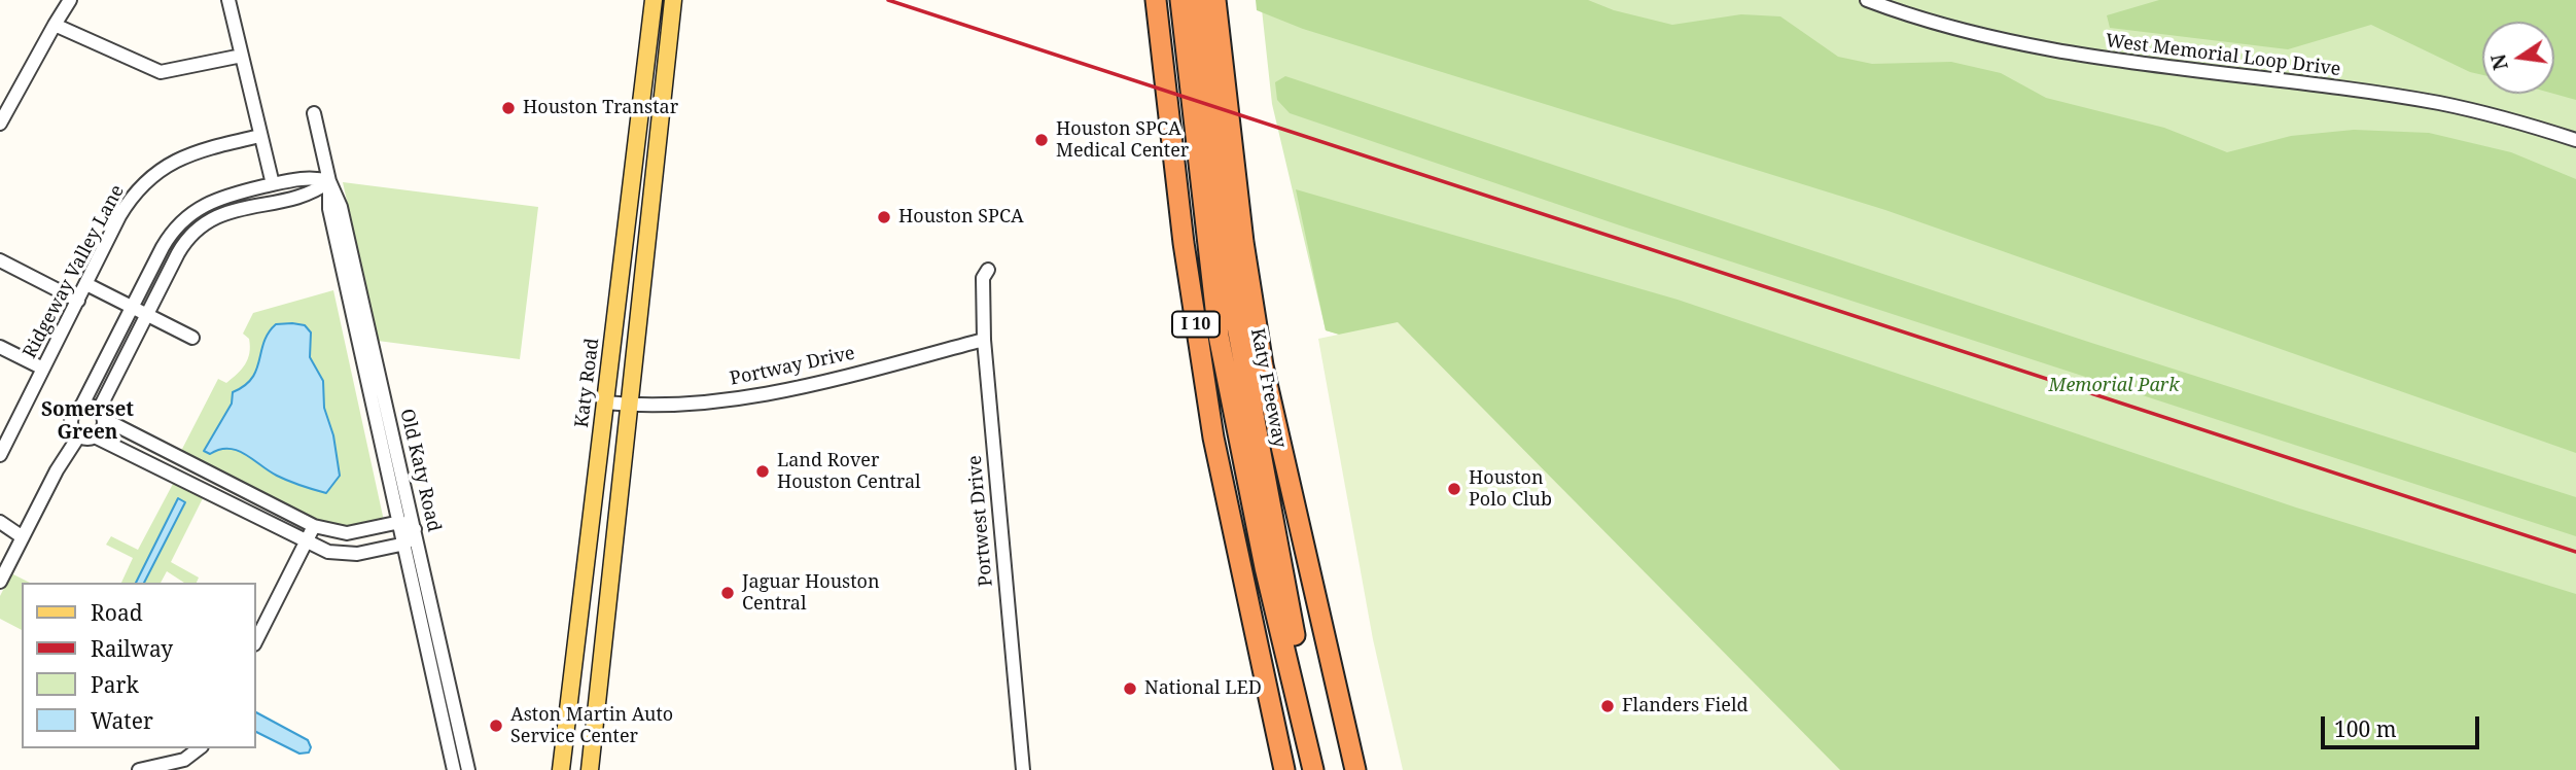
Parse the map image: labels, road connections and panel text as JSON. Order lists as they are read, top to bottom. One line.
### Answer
{"streets":{"highway":["I 10","Katy Freeway"],"main road":["Katy Road"],"street":["West Memorial Loop Drive","Ridgeway Valley Lane","Portway Drive","Old Katy Road","Portwest Drive"]},"crossings":[["Portway Drive","Katy Road"],["Portway Drive","Portwest Drive"]],"districts":["Somerset Green"],"parks":["Memorial Park"],"places":["Houston Transtar","Houston SPCA Medical Center","Houston SPCA","Land Rover Houston Central","Houston Polo Club","Jaguar Houston Central","National LED","Flanders Field","Aston Martin Auto Service Center"],"legend":["Road","Railway","Park","Water"],"scale_bar":"100 m","north":"left"}
